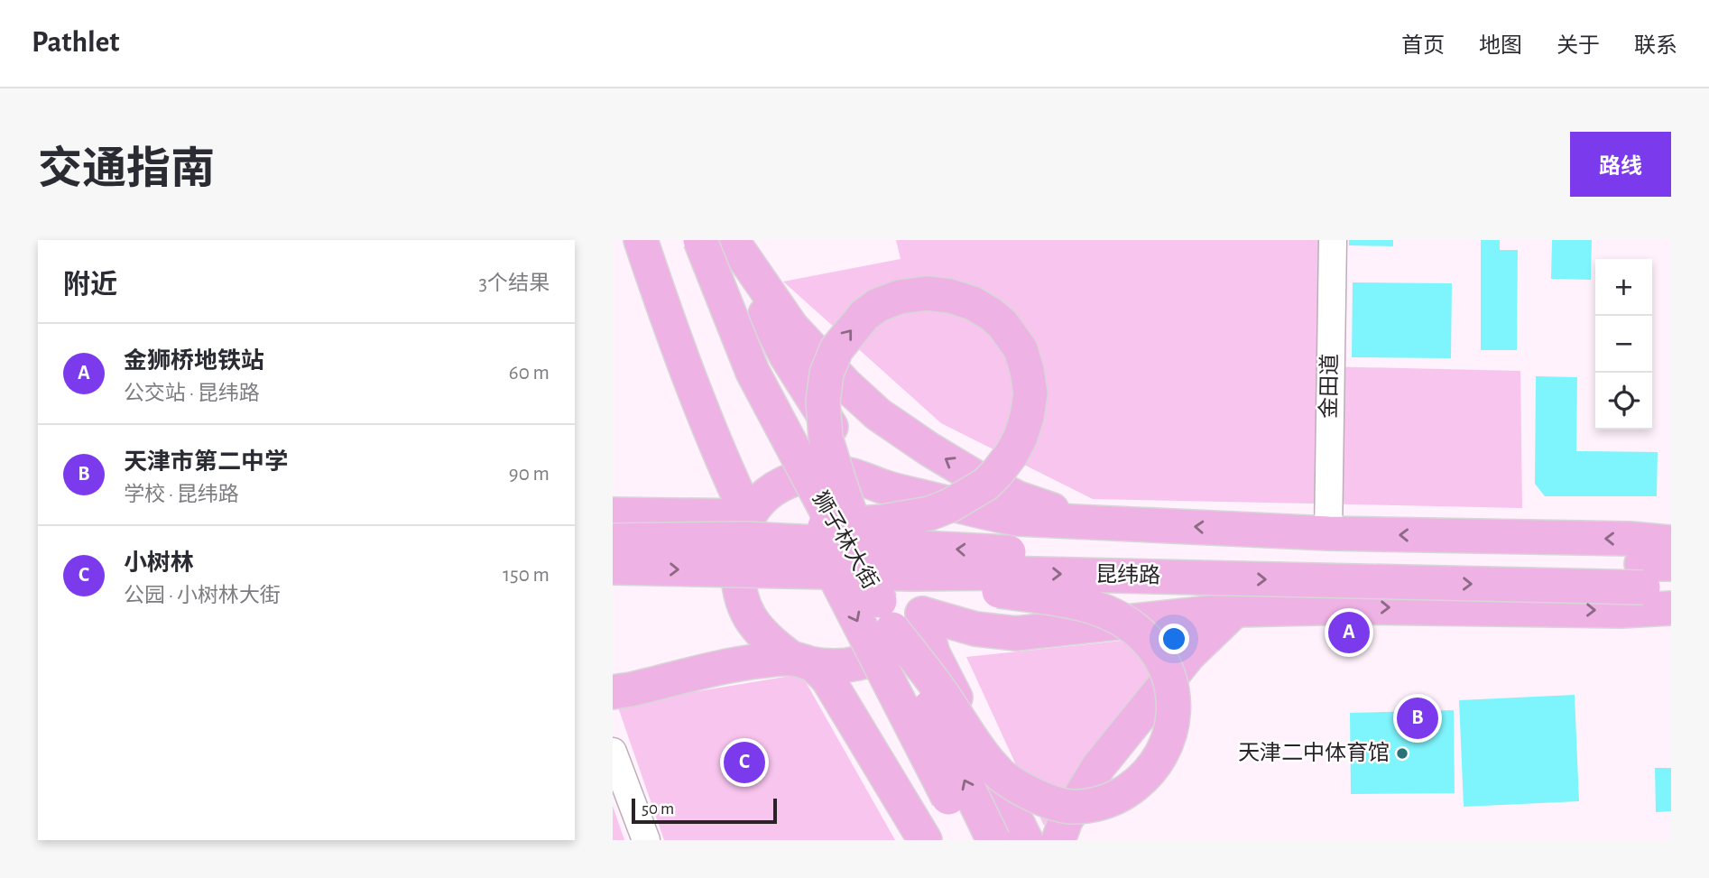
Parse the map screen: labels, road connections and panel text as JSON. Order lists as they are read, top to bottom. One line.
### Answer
{"streets":{"main road":["狮子林大街","昆纬路"],"street":["金田道"]},"places":["天津二中体育馆"],"scale_bar":"50 m","page":{"header":"Pathlet","nav":["首页","地图","关于","联系"],"title":"交通指南","buttons":"路线","heading":["附近","3个结果"],"map_buttons":["+","−"],"list":[{"mark":"A","name":"金狮桥地铁站","note":"公交站 · 昆纬路","value":"60 m"},{"mark":"B","name":"天津市第二中学","note":"学校 · 昆纬路","value":"90 m"},{"mark":"C","name":"小树林","note":"公园 · 小树林大街","value":"150 m"}],"pins":["A","B","C"],"scale":"50 m"}}
